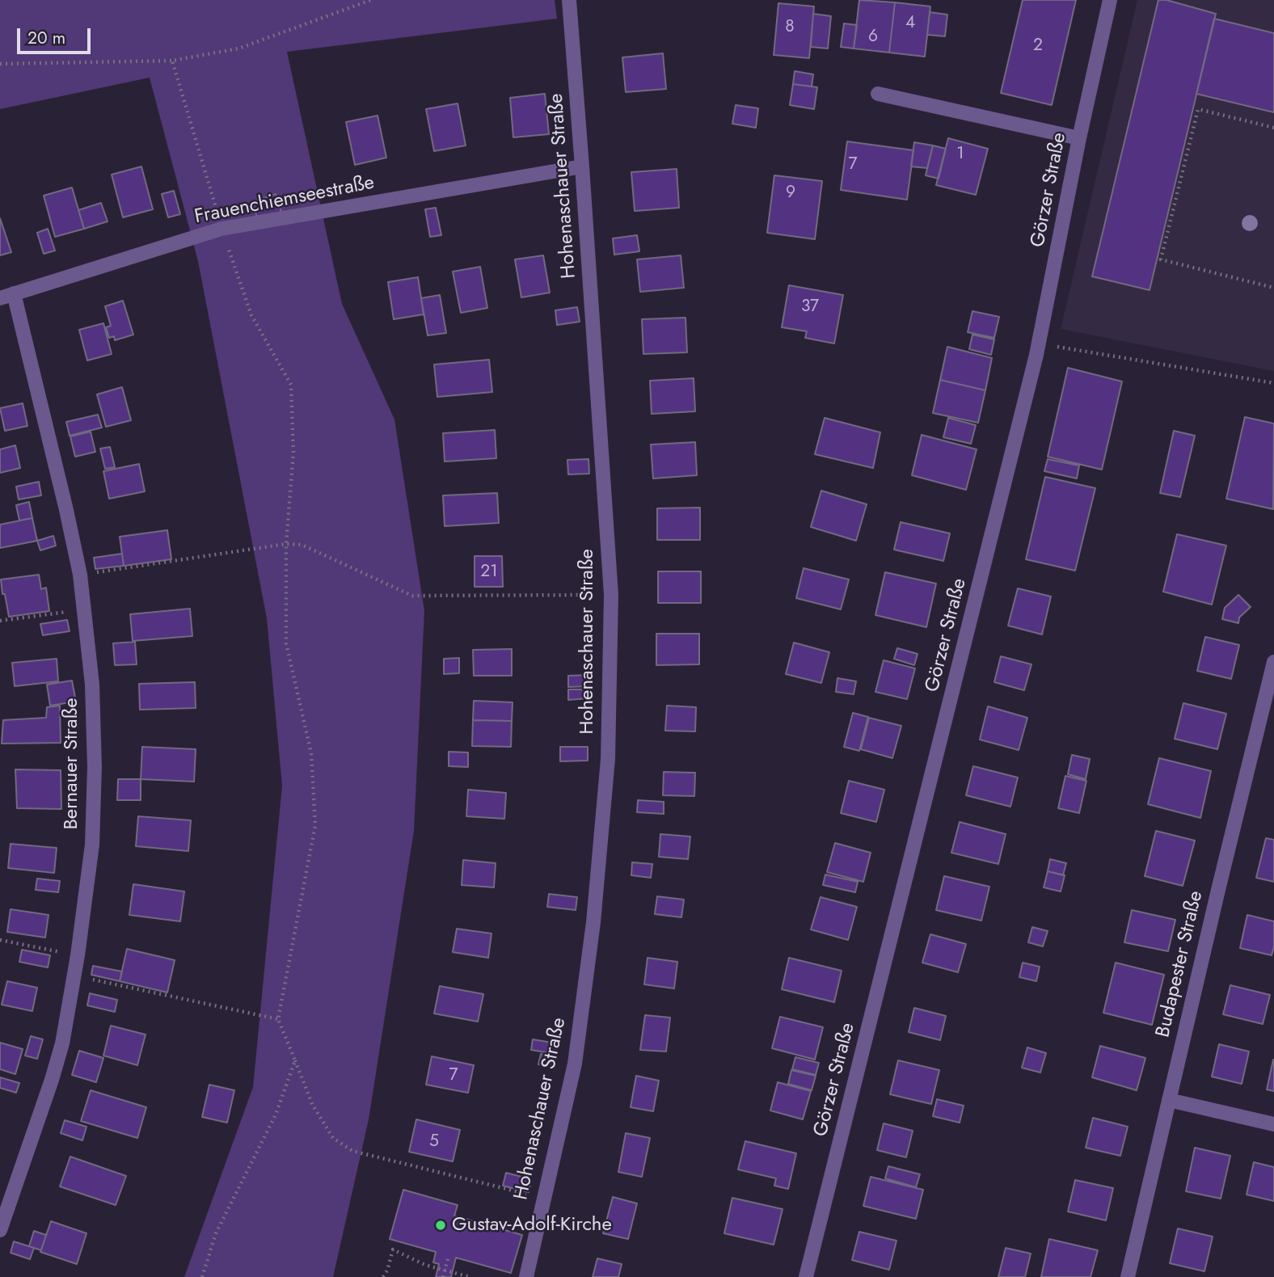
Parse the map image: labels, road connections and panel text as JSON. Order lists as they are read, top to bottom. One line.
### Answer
{"streets":{"street":["Hohenaschauer Straße","Görzer Straße","Frauenchiemseestraße","Bernauer Straße","Budapester Straße"]},"crossings":[["Hohenaschauer Straße","Frauenchiemseestraße"],["Frauenchiemseestraße","Bernauer Straße"]],"places":["Gustav-Adolf-Kirche"],"house_numbers":["4","8","6","2","1","7","9","37","21","7","5"],"scale_bar":"20 m"}
